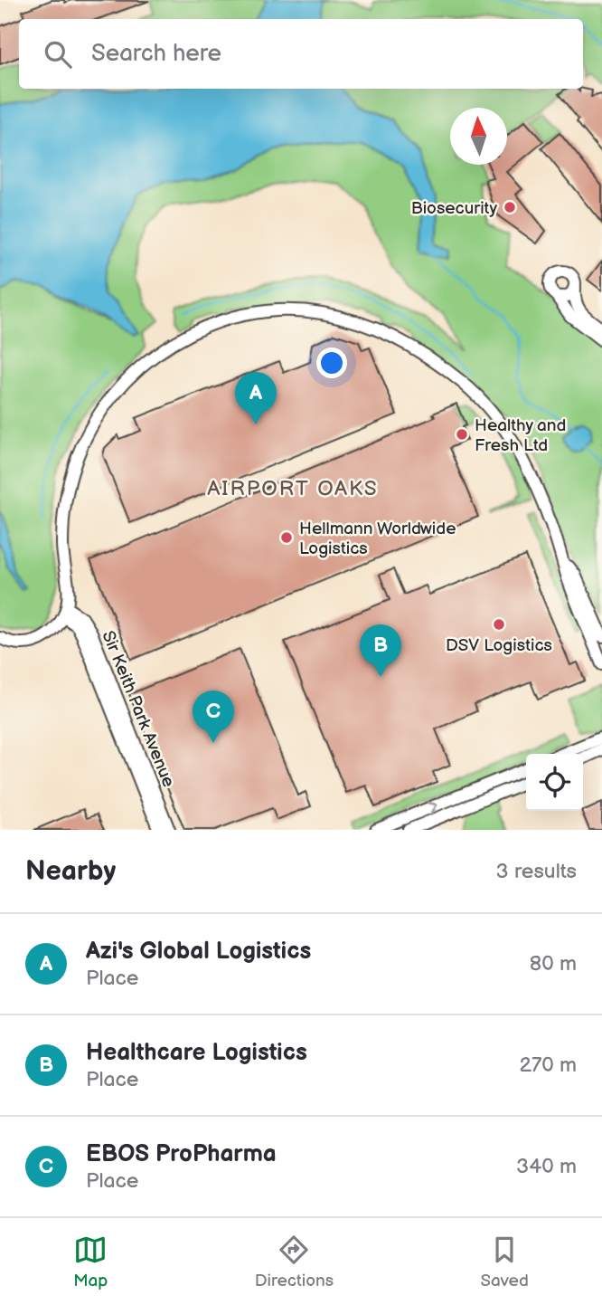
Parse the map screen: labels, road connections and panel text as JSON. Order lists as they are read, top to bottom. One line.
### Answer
{"streets":{"street":["Sir Keith Park Avenue"]},"districts":["AIRPORT OAKS"],"places":["Biosecurity","Healthy and Fresh Ltd","Hellmann Worldwide Logistics","DSV Logistics"],"north":"top","page":{"search":"Search here","pins":["A","B","C"],"heading":["Nearby","3 results"],"list":[{"mark":"A","name":"Azi's Global Logistics","note":"Place","value":"80 m"},{"mark":"B","name":"Healthcare Logistics","note":"Place","value":"270 m"},{"mark":"C","name":"EBOS ProPharma","note":"Place","value":"340 m"}],"nav":["Map","Directions","Saved"]}}
